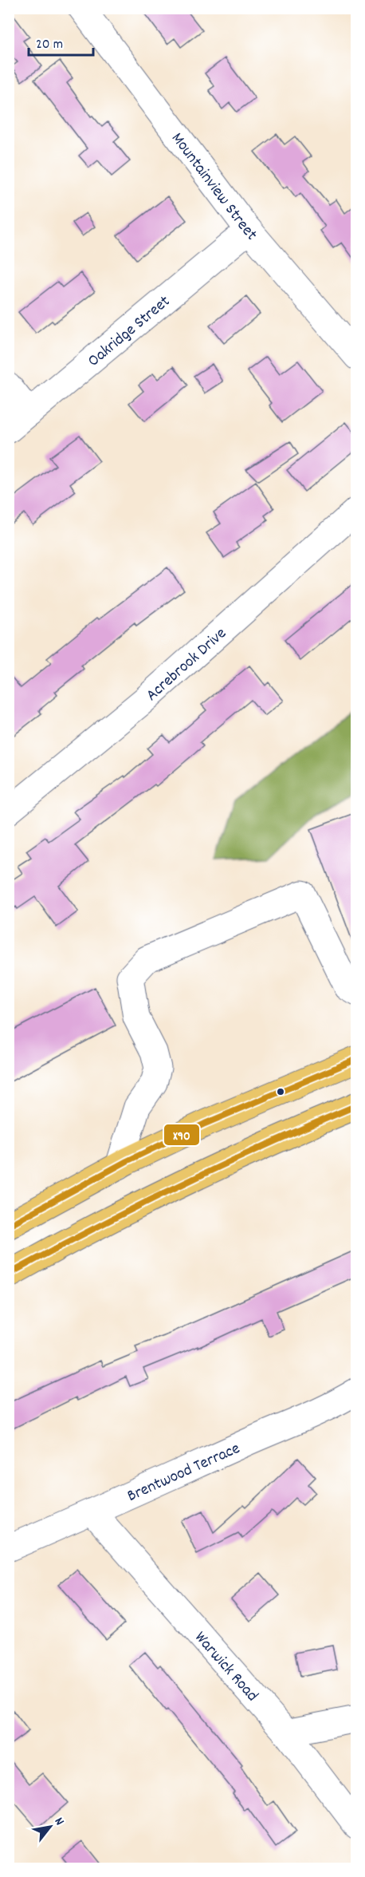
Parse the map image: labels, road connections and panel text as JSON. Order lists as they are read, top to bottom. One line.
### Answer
{"streets":{"street":["Mountainview Street","Oakridge Street","Acrebrook Drive","Brentwood Terrace","Warwick Road"]},"crossings":[["Mountainview Street","Oakridge Street"],["Brentwood Terrace","Warwick Road"]],"lines":["transit line X90"],"scale_bar":"20 m","north":"top right"}
